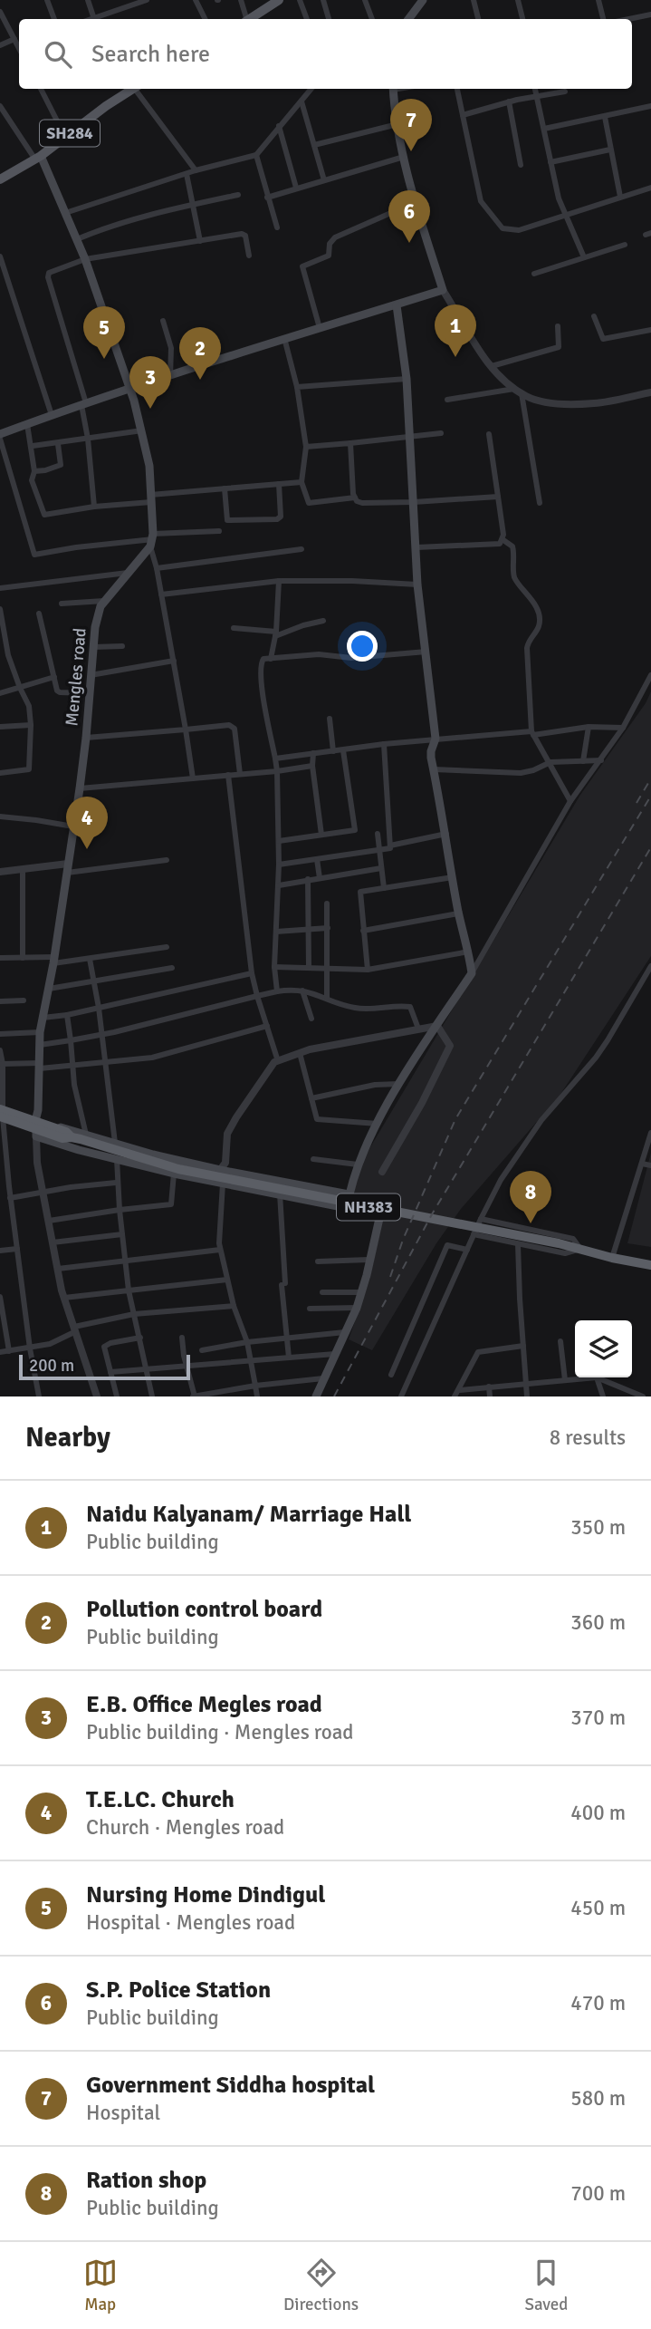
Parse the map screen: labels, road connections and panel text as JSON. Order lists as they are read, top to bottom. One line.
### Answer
{"streets":{"highway":["NH383"],"main road":["SH284","Mengles road"]},"scale_bar":"200 m","page":{"search":"Search here","pins":["7","6","1","5","2","3","4","8"],"scale":"200 m","heading":["Nearby","8 results"],"list":[{"mark":"1","name":"Naidu Kalyanam/ Marriage Hall","note":"Public building","value":"350 m"},{"mark":"2","name":"Pollution control board","note":"Public building","value":"360 m"},{"mark":"3","name":"E.B. Office Megles road","note":"Public building · Mengles road","value":"370 m"},{"mark":"4","name":"T.E.LC. Church","note":"Church · Mengles road","value":"400 m"},{"mark":"5","name":"Nursing Home Dindigul","note":"Hospital · Mengles road","value":"450 m"},{"mark":"6","name":"S.P. Police Station","note":"Public building","value":"470 m"},{"mark":"7","name":"Government Siddha hospital","note":"Hospital","value":"580 m"},{"mark":"8","name":"Ration shop","note":"Public building","value":"700 m"}],"nav":["Map","Directions","Saved"]}}
